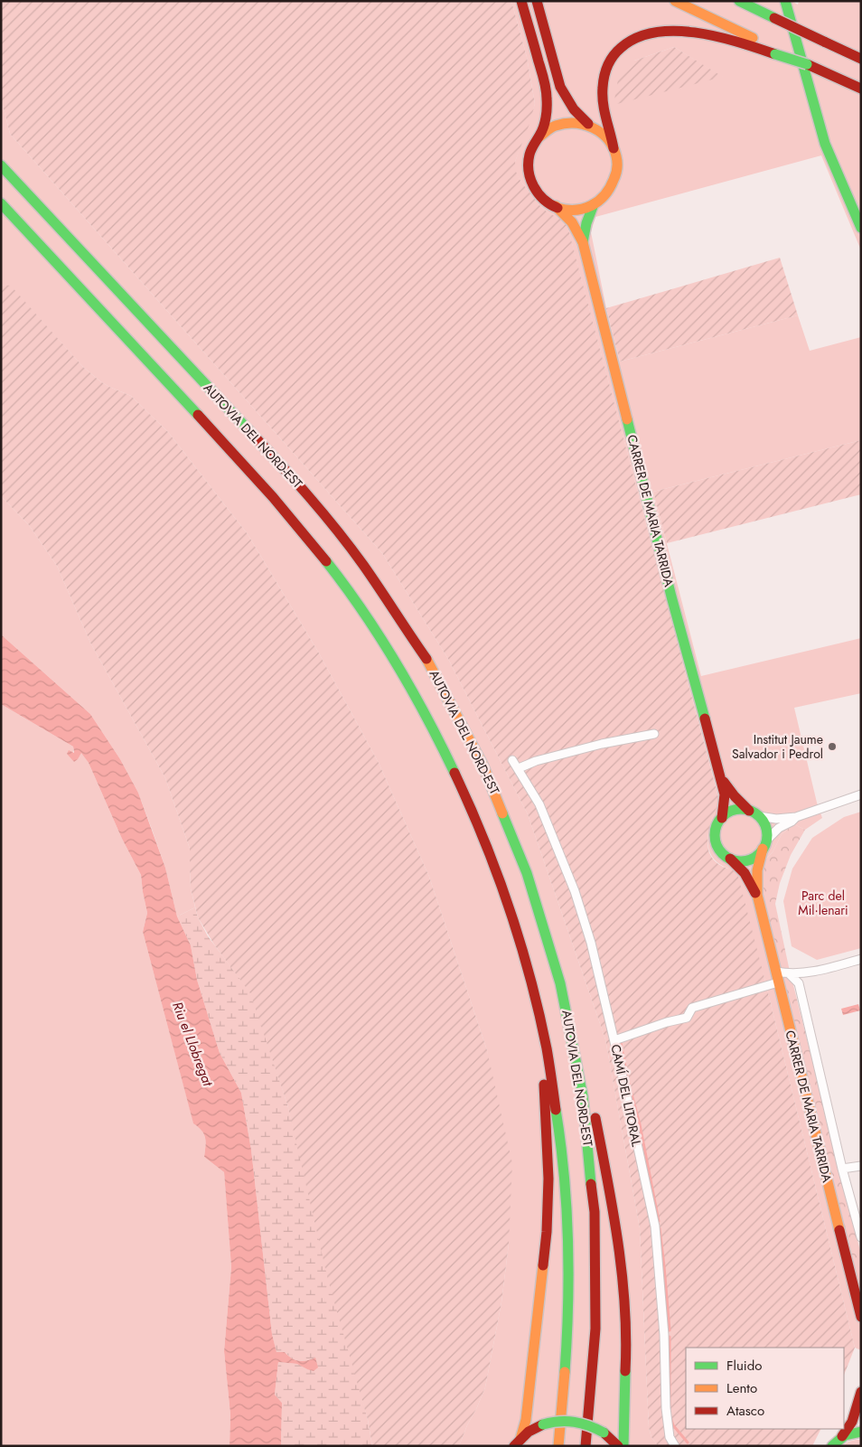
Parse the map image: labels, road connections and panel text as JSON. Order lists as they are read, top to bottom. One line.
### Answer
{"streets":{"main road":["AUTOVIA DEL NORD-EST","CARRER DE MARIA TARRIDA"],"street":["CAMÍ DEL LITORAL"]},"water":["Riu el Llobregat"],"parks":["Parc del Mil·lenari"],"places":["Institut Jaume Salvador i Pedrol"],"legend":["Fluido","Lento","Atasco"]}
